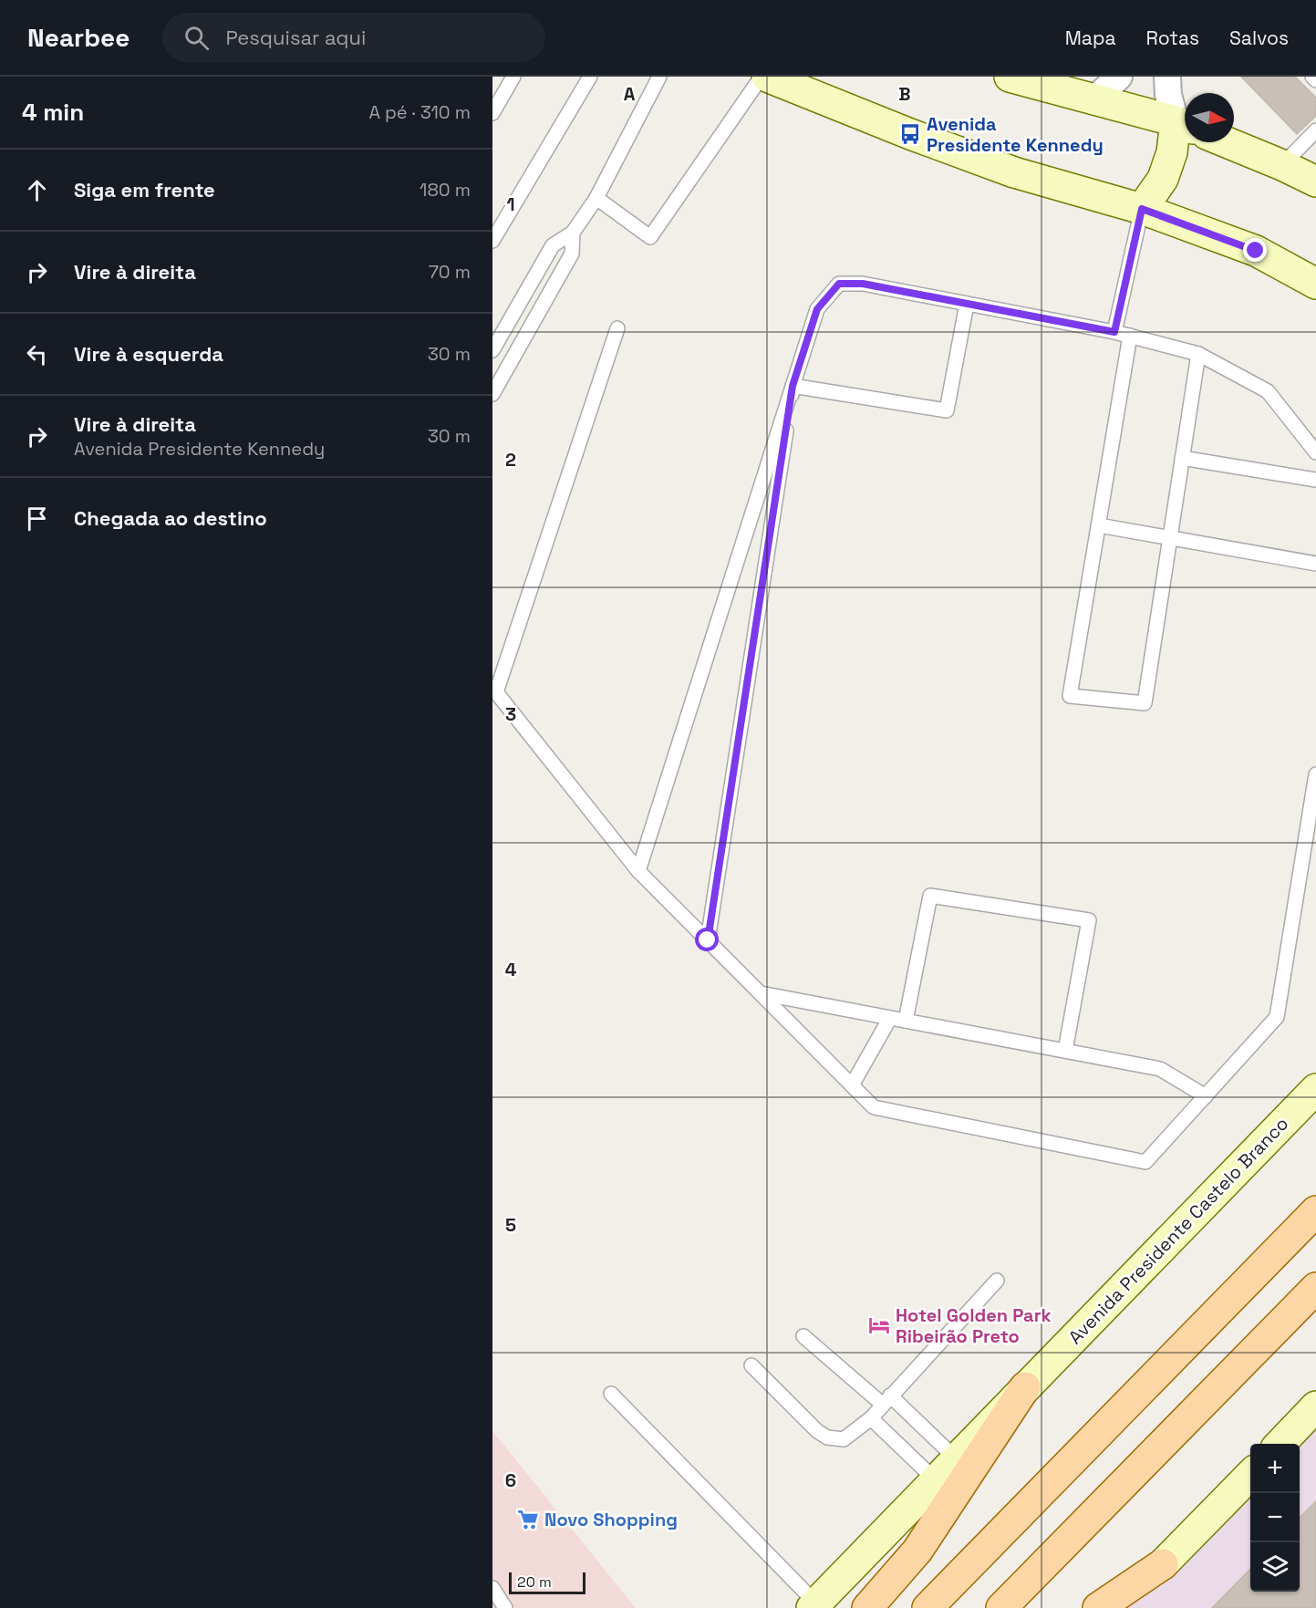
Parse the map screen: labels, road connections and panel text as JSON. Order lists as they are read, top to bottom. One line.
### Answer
{"streets":{"main road":["Avenida Presidente Castelo Branco"]},"places":{"bus stop":["Avenida Presidente Kennedy"],"hotel":["Hotel Golden Park Ribeirão Preto"],"supermarket":["Novo Shopping"]},"scale_bar":"20 m","north":"right","page":{"header":"Nearbee","search":"Pesquisar aqui","nav":["Mapa","Rotas","Salvos"],"heading":["4 min","A pé · 310 m"],"list":[["Siga em frente","180 m"],["Vire à direita","70 m"],["Vire à esquerda","30 m"],["Vire à direita","Avenida Presidente Kennedy","30 m"],"Chegada ao destino"],"map_buttons":["+","−"],"scale":"20 m"},"grid":{"columns":["A","B"],"rows":["1","2","3","4","5","6"]}}
